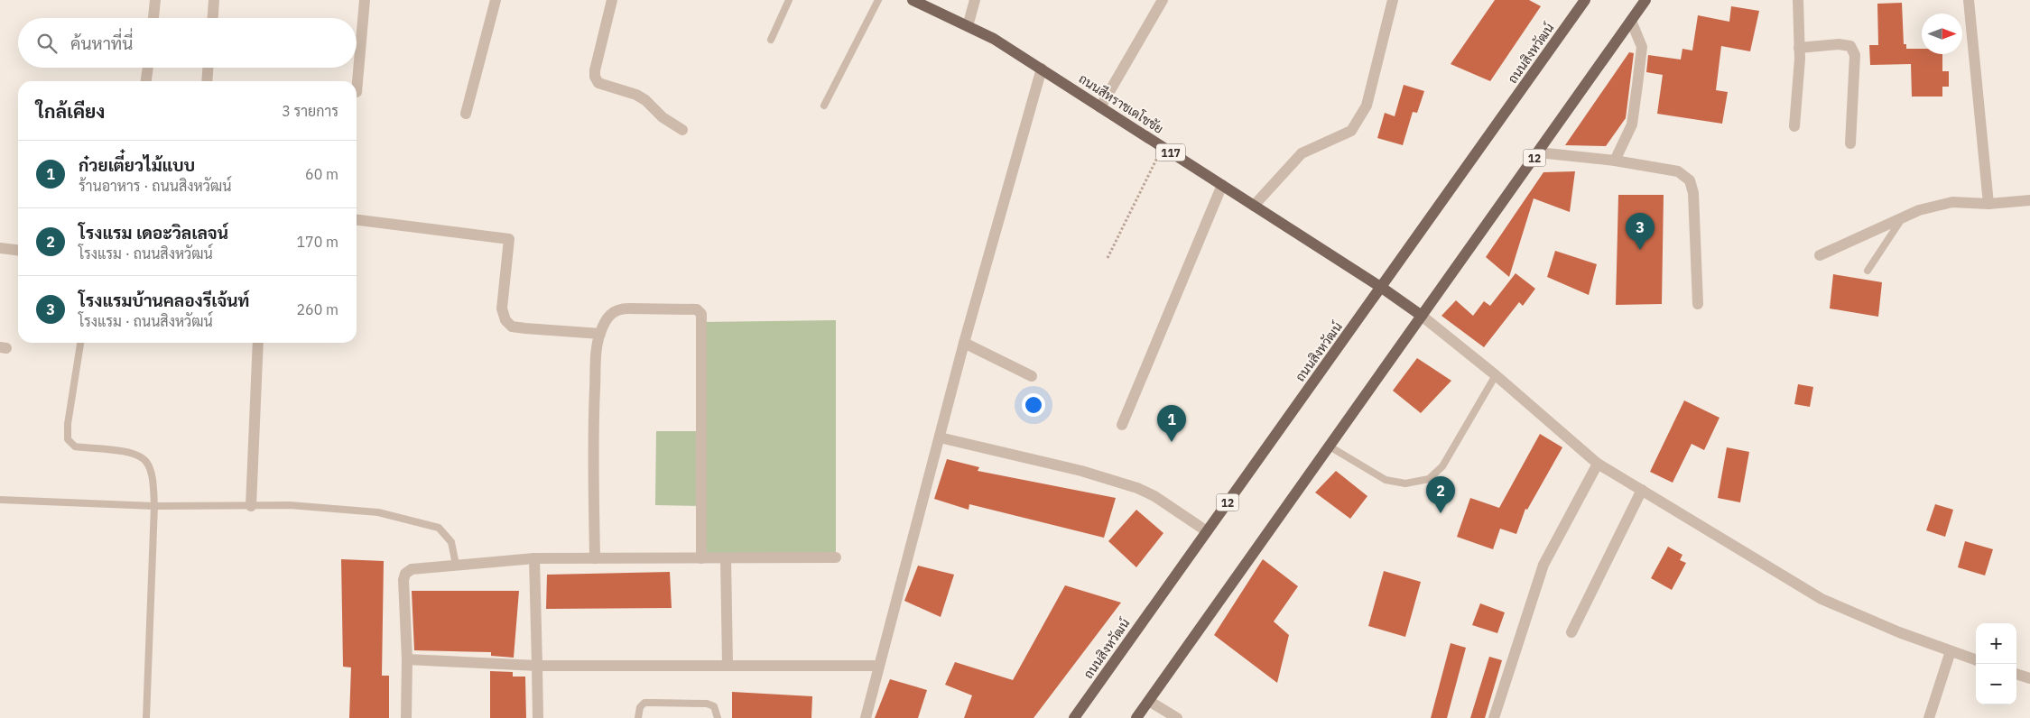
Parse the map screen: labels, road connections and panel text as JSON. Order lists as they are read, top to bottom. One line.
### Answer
{"streets":{"main road":["ถนนสิงหวัฒน์","ถนนสีหราชเดโชชัย","117","12"]},"crossings":[["ถนนสิงหวัฒน์","ถนนสีหราชเดโชชัย"],["ถนนสีหราชเดโชชัย","12"]],"north":"right","page":{"search":"ค้นหาที่นี่","heading":["ใกล้เคียง","3 รายการ"],"list":[{"mark":"1","name":"ก๋วยเตี๋ยวไม้แบบ","note":"ร้านอาหาร · ถนนสิงหวัฒน์","value":"60 m"},{"mark":"2","name":"โรงแรม เดอะวิลเลจน์","note":"โรงแรม · ถนนสิงหวัฒน์","value":"170 m"},{"mark":"3","name":"โรงแรมบ้านคลองรีเจ้นท์","note":"โรงแรม · ถนนสิงหวัฒน์","value":"260 m"}],"pins":["3","1","2"],"map_buttons":["+","−"]}}
